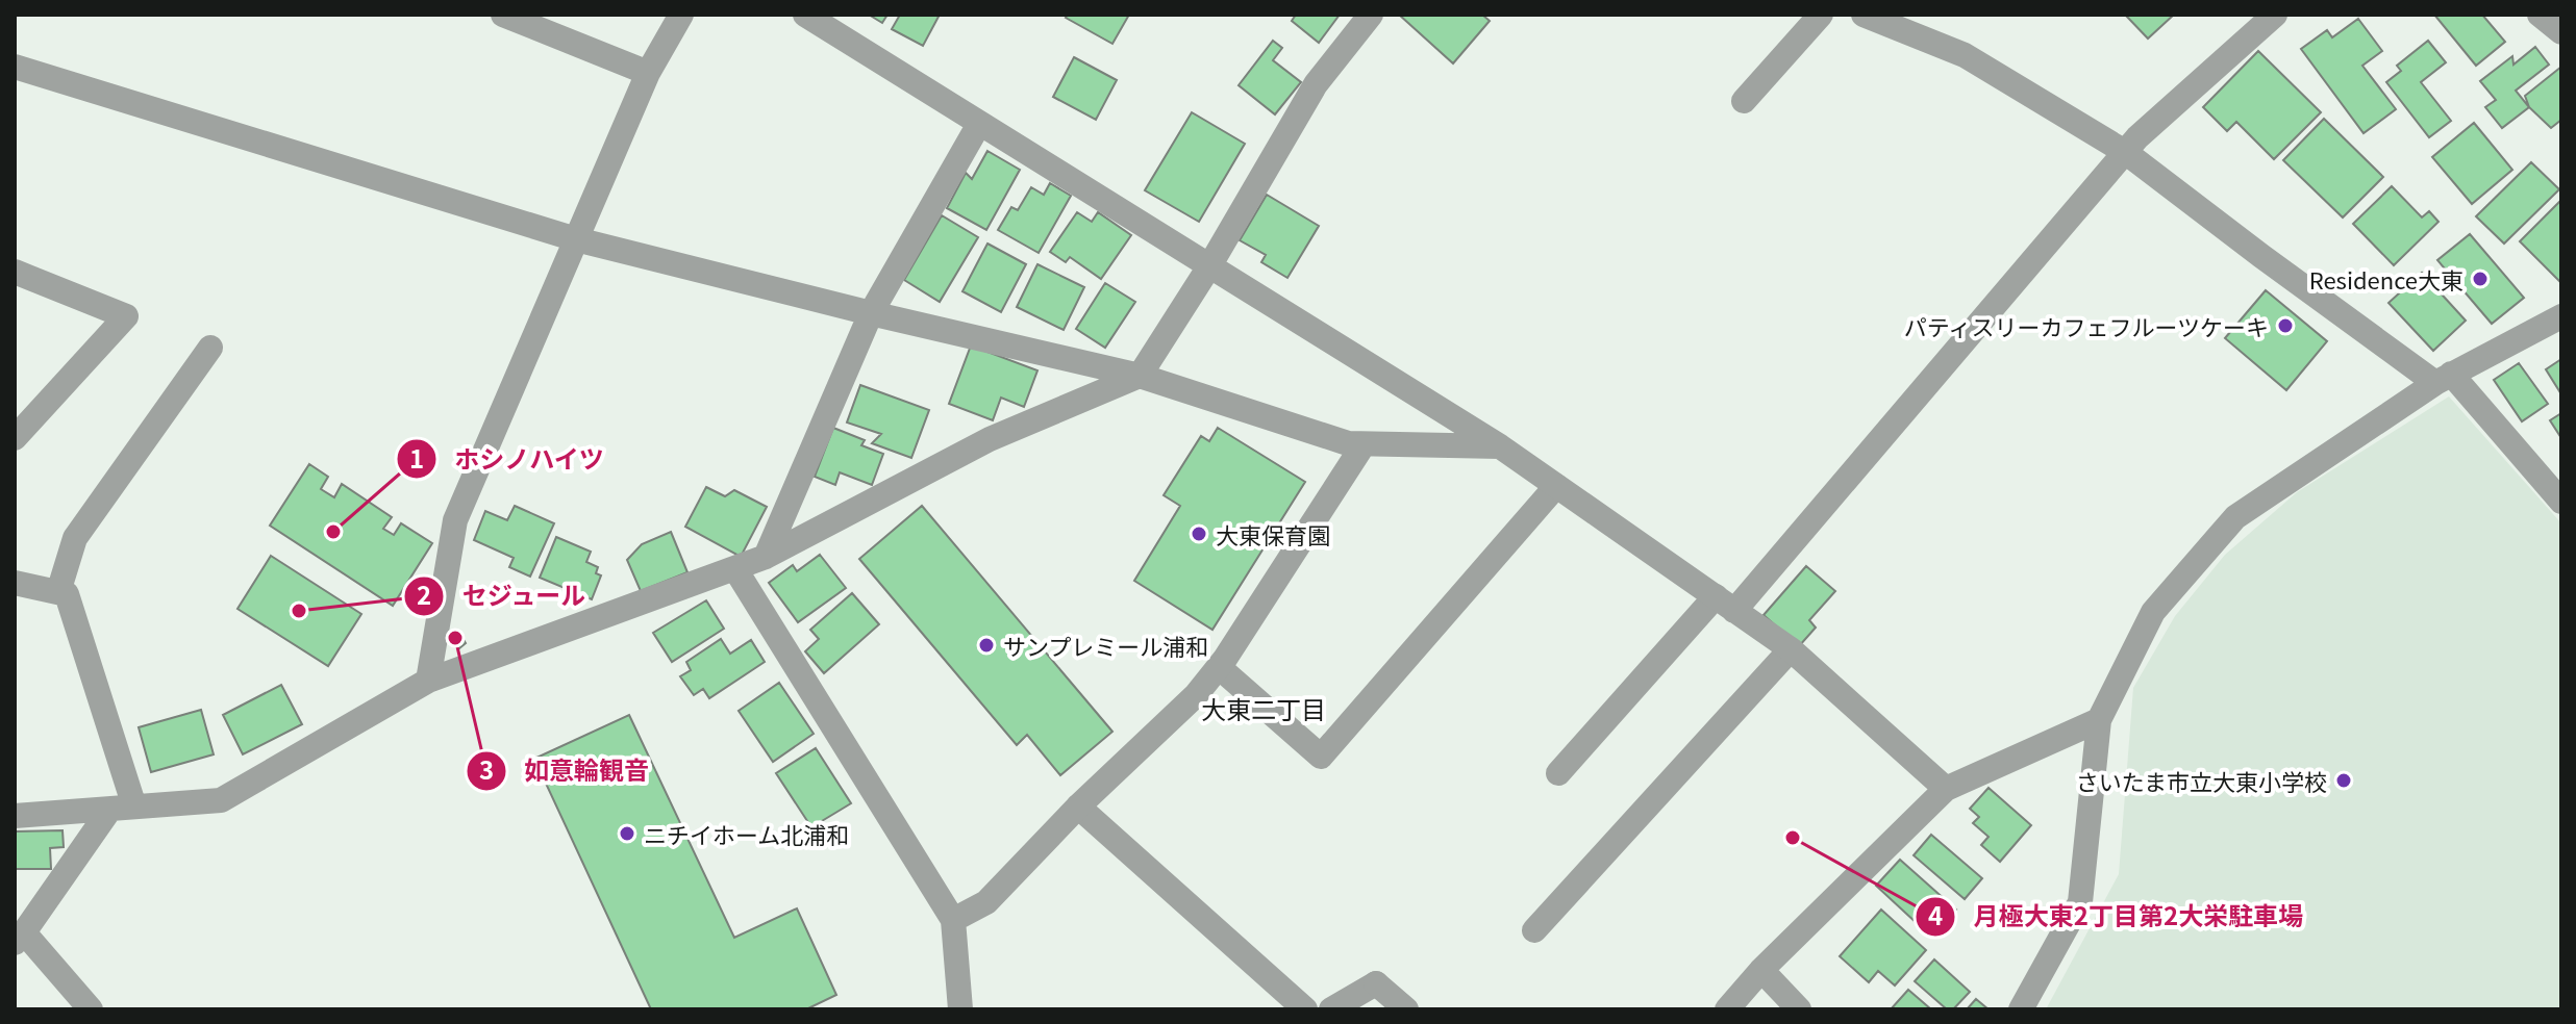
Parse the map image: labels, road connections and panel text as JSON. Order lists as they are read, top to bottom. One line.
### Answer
{"districts":["大東二丁目"],"places":["Residence大東","パティスリーカフェフルーツケーキ","ホシノハイツ","大東保育園","セジュール","如意輪観音","サンプレミール浦和","さいたま市立大東小学校","ニチイホーム北浦和","月極大東2丁目第2大栄駐車場"]}
